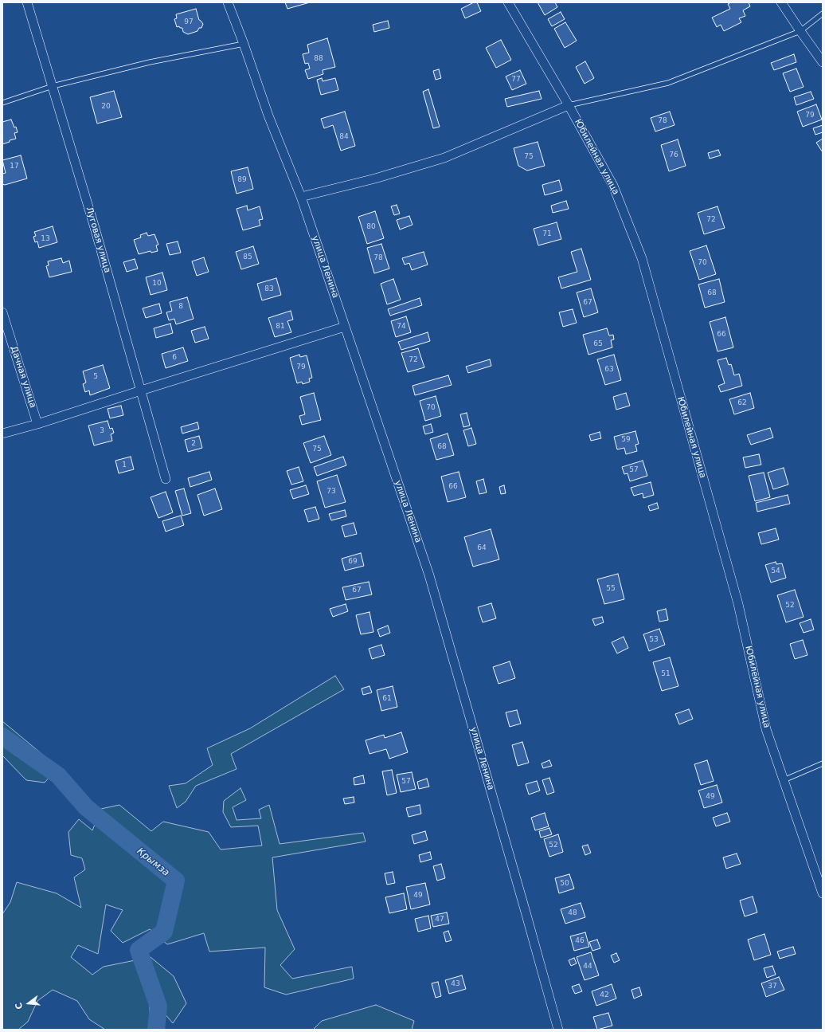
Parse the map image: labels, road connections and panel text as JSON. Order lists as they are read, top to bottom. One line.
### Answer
{"streets":{"street":["Юбилейная улица","Луговая улица","улица Ленина","Дачная улица"]},"water":["Крымза"],"house_numbers":["97","88","77","20","79","78","84","76","75","17","89","72","80","71","13","85","78","70","10","83","68","67","8","81","74","66","65","6","72","79","63","5","62","70","3","59","2","68","75","1","57","66","73","64","69","54","55","67","52","53","51","61","57","49","52","50","49","48","47","46","44","43","37","42"],"north":"left"}
